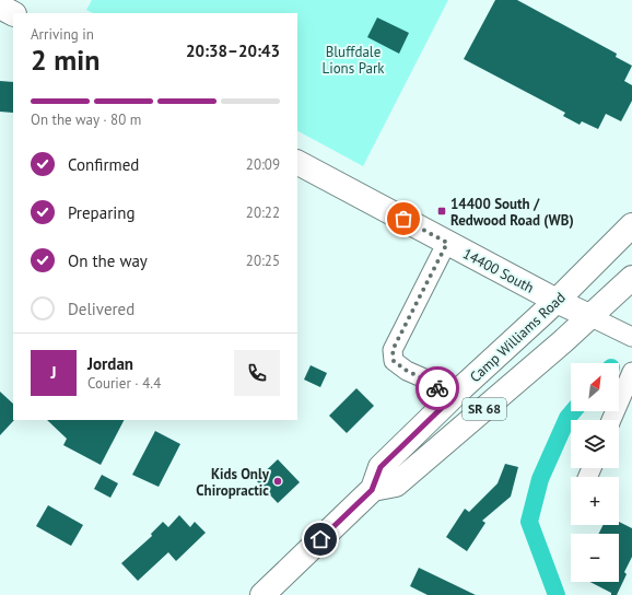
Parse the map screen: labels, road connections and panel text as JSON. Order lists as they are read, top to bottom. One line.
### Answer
{"streets":{"main road":["14400 South","Camp Williams Road","SR 68"]},"crossings":[["14400 South","Camp Williams Road"],["14400 South","SR 68"],["Camp Williams Road","SR 68"]],"parks":["Bluffdale Lions Park"],"places":{"transit":["14400 South / Redwood Road (WB)"],"other":["Kids Only Chiropractic"]},"north":"top right","page":{"heading":["2 min","Arriving in","20:38–20:43"],"panel":["Jordan","Courier · 4.4"],"bar":"On the way · 80 m","list":[["Confirmed","20:09"],["Preparing","20:22"],["On the way","20:25"],"Delivered"],"round":"J","map_buttons":["+","−"]}}
